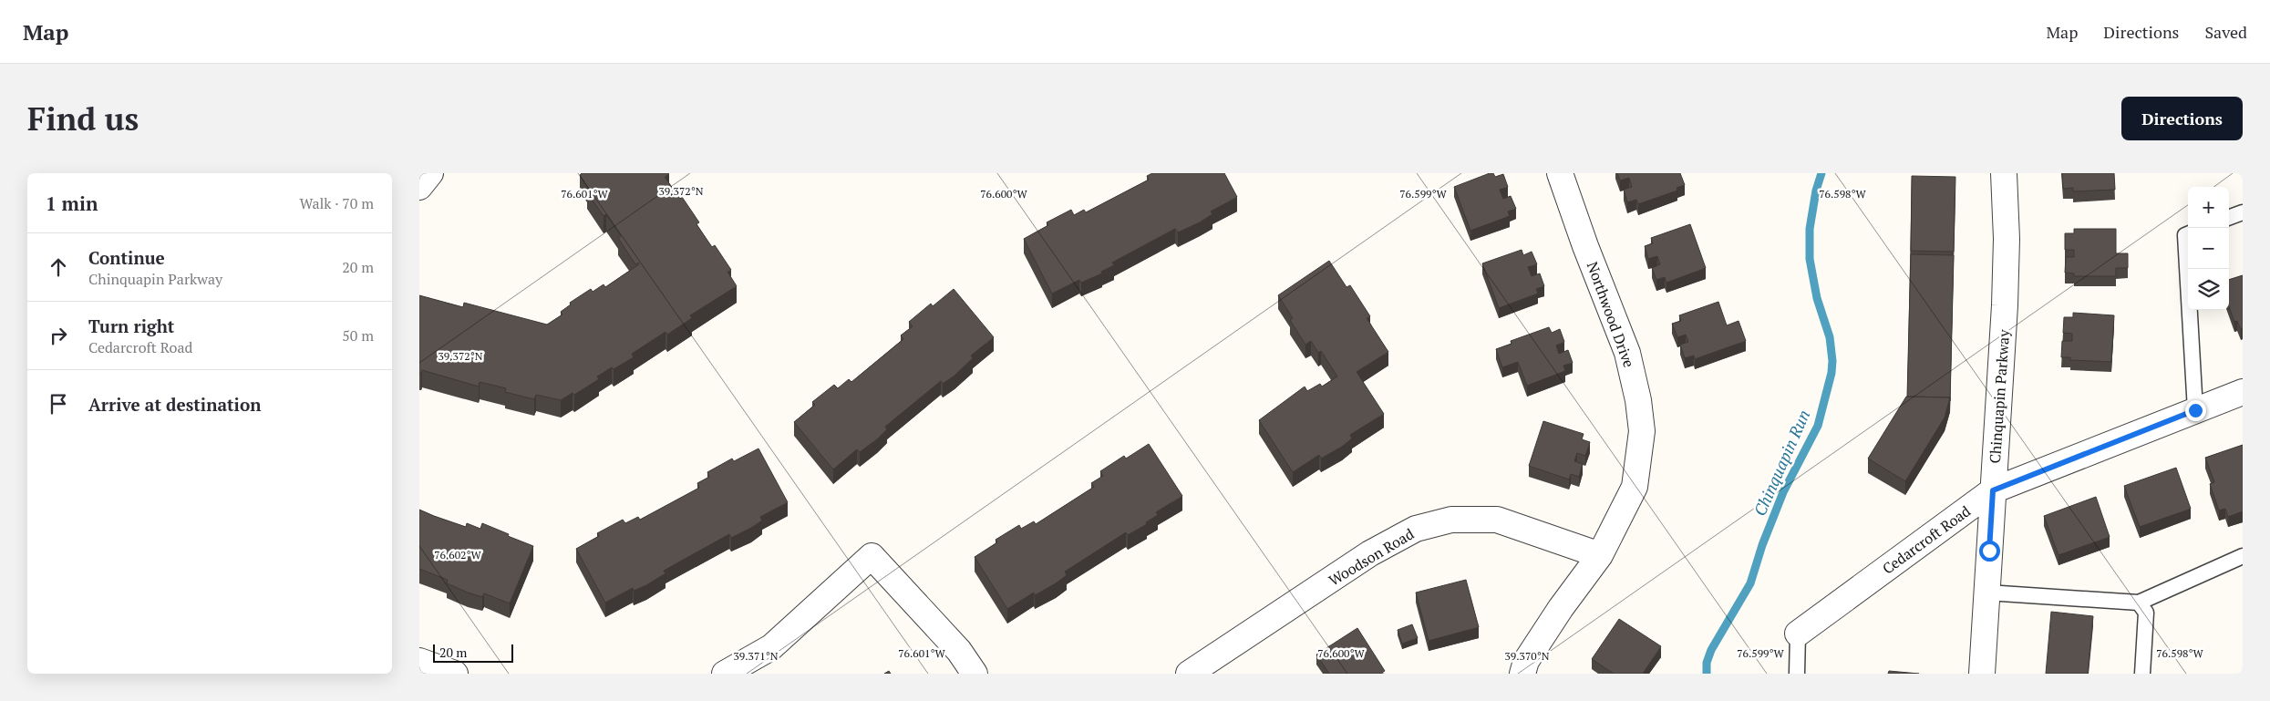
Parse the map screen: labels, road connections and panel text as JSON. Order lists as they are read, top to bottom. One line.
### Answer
{"streets":{"street":["Northwood Drive","Chinquapin Parkway","Cedarcroft Road","Woodson Road"]},"crossings":[["Northwood Drive","Woodson Road"],["Chinquapin Parkway","Cedarcroft Road"]],"water":["Chinquapin Run"],"scale_bar":"20 m","page":{"header":"Map","nav":["Map","Directions","Saved"],"buttons":"Directions","title":"Find us","heading":["1 min","Walk · 70 m"],"map_buttons":["+","−"],"list":[["Continue","Chinquapin Parkway","20 m"],["Turn right","Cedarcroft Road","50 m"],"Arrive at destination"],"scale":"20 m"},"coordinates":["39.372°N","76.601°W","76.599°W","76.600°W","76.598°W","76.602°W","39.371°N","39.370°N"]}
